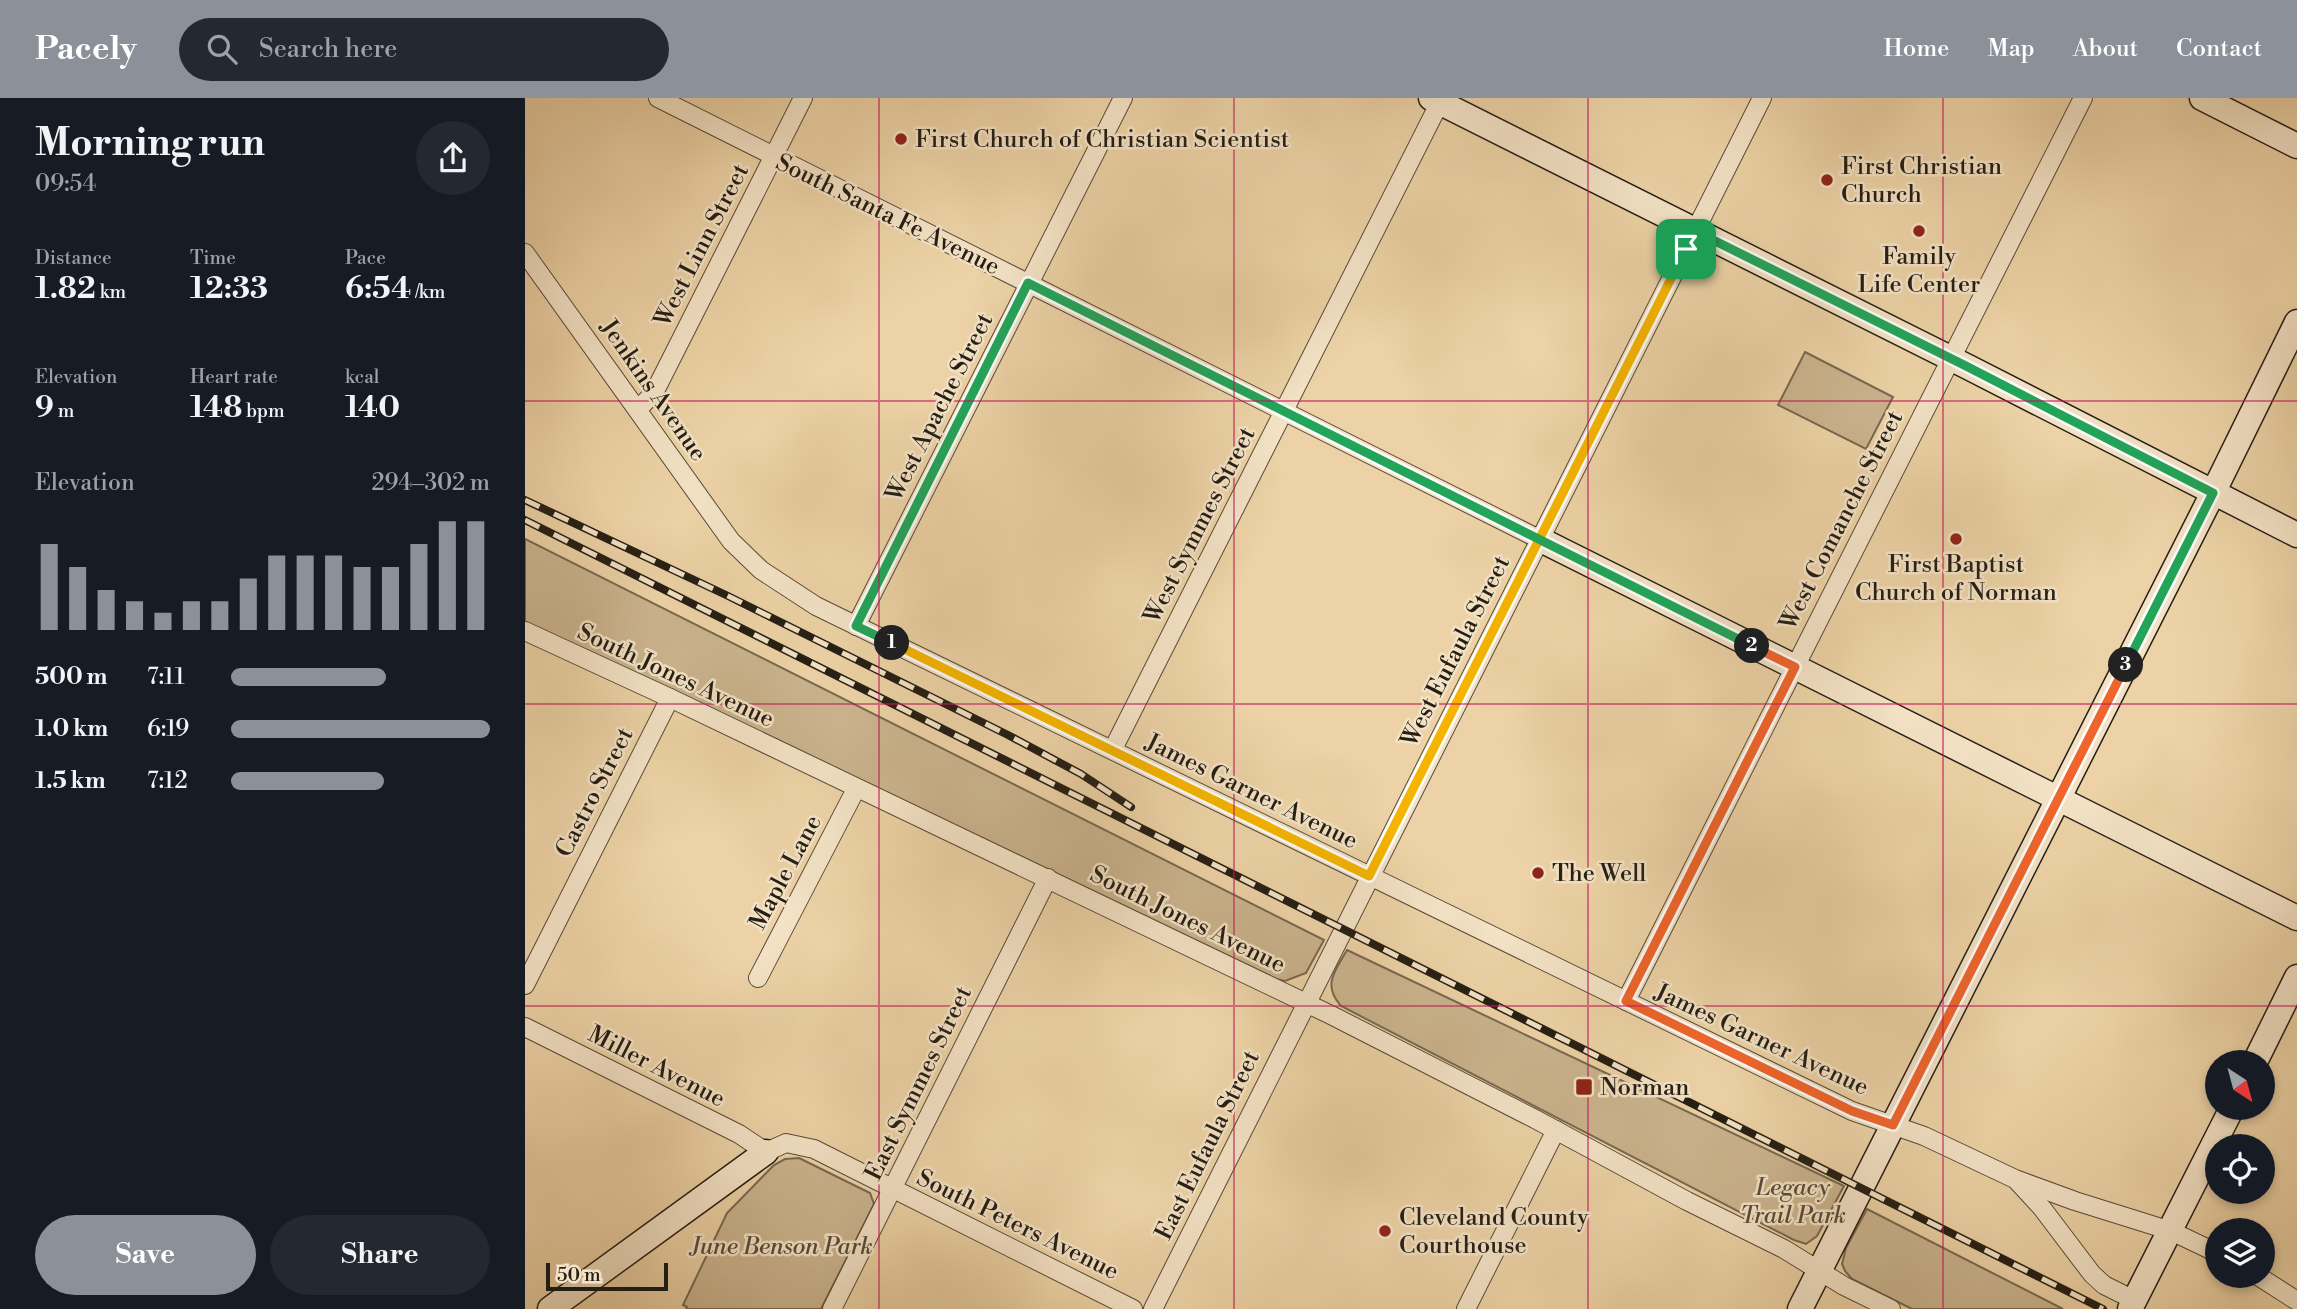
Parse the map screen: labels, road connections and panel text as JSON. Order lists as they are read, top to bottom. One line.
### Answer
{"streets":{"street":["South Santa Fe Avenue","West Linn Street","Jenkins Avenue","West Apache Street","West Comanche Street","West Symmes Street","West Eufaula Street","South Jones Avenue","James Garner Avenue","Castro Street","Maple Lane","Miller Avenue","East Symmes Street","East Eufaula Street","South Peters Avenue"]},"crossings":[["South Santa Fe Avenue","West Linn Street"],["South Santa Fe Avenue","West Apache Street"],["South Santa Fe Avenue","West Comanche Street"],["South Santa Fe Avenue","West Symmes Street"],["South Santa Fe Avenue","West Eufaula Street"],["West Linn Street","Jenkins Avenue"],["Jenkins Avenue","James Garner Avenue"],["West Apache Street","James Garner Avenue"],["West Comanche Street","James Garner Avenue"],["West Symmes Street","James Garner Avenue"],["West Eufaula Street","South Jones Avenue"],["West Eufaula Street","James Garner Avenue"],["West Eufaula Street","East Eufaula Street"],["South Jones Avenue","Castro Street"],["South Jones Avenue","Maple Lane"],["South Jones Avenue","East Symmes Street"],["South Jones Avenue","East Eufaula Street"],["Miller Avenue","South Peters Avenue"],["East Symmes Street","South Peters Avenue"]],"parks":["Legacy Trail Park","June Benson Park"],"places":{"other":["First Church of Christian Scientist","First Christian Church","Family Life Center","First Baptist Church of Norman","The Well","Cleveland County Courthouse"],"transit":["Norman"]},"scale_bar":"50 m","north":"bottom right","page":{"header":"Pacely","search":"Search here","nav":["Home","Map","About","Contact"],"heading":["Morning run","09:54"],"stats":[["Distance","1.82 km"],["Time","12:33"],["Pace","6:54 /km"],["Elevation","9 m"],["Heart rate","148 bpm"],["kcal","140"]],"chart":["Elevation","294–302 m"],"pins":["1","2","3"],"list":[{"name":"500 m","note":"7:11"},{"name":"1.0 km","note":"6:19"},{"name":"1.5 km","note":"7:12"}],"buttons":["Save","Share"],"scale":"50 m"}}
